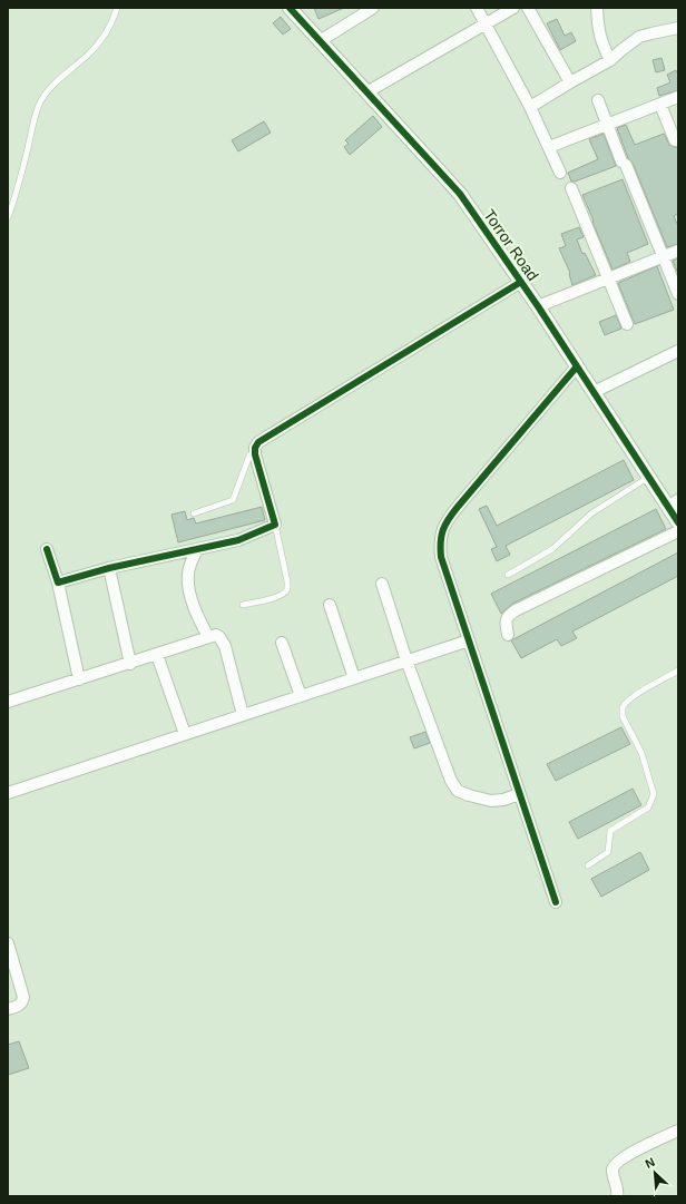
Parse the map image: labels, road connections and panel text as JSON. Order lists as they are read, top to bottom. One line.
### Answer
{"streets":{"street":["Torror Road"]},"north":"top left"}
